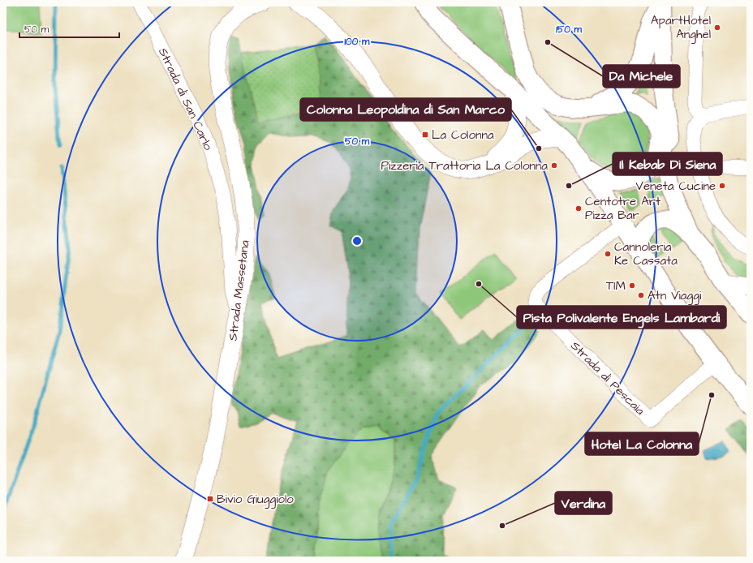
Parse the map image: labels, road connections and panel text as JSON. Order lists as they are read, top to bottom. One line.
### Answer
{"streets":{"street":["Strada di San Carlo","Strada Massetana","Strada di Pescaia"]},"crossings":[["Strada di San Carlo","Strada Massetana"]],"places":{"other":["ApartHotel Anghel","Da Michele","Colonna Leopoldina di San Marco","Pizzeria Trattoria La Colonna","Il Kebab Di Siena","Veneta Cucine","Centotre Art Pizza Bar","Cannoleria Ke Cassata","Pista Polivalente Engels Lambardi","TIM","Atn Viaggi","Hotel La Colonna","Verdina"],"transit":["La Colonna","Bivio Giuggiolo"]},"scale_bar":"50 m","rings":["150 m","100 m","50 m"]}
